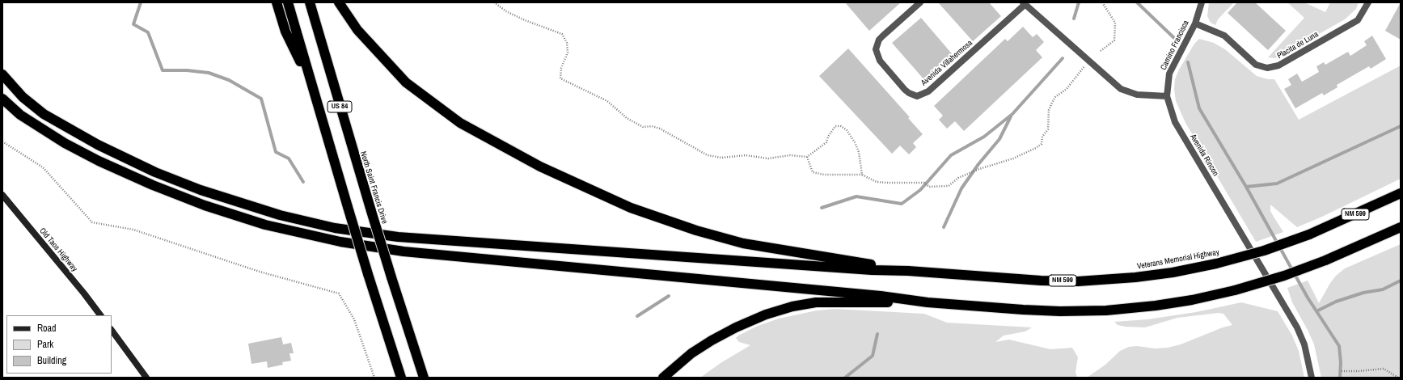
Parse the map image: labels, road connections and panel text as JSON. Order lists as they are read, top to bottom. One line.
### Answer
{"streets":{"highway":["US 84","North Saint Francis Drive","NM 599","Veterans Memorial Highway"],"street":["Camino Francisca","Placita de Luna","Avenida Villahermosa","Avenida Rincon","Old Taos Highway"]},"crossings":[["Camino Francisca","Placita de Luna"],["Camino Francisca","Avenida Rincon"]],"legend":["Road","Park","Building"]}
